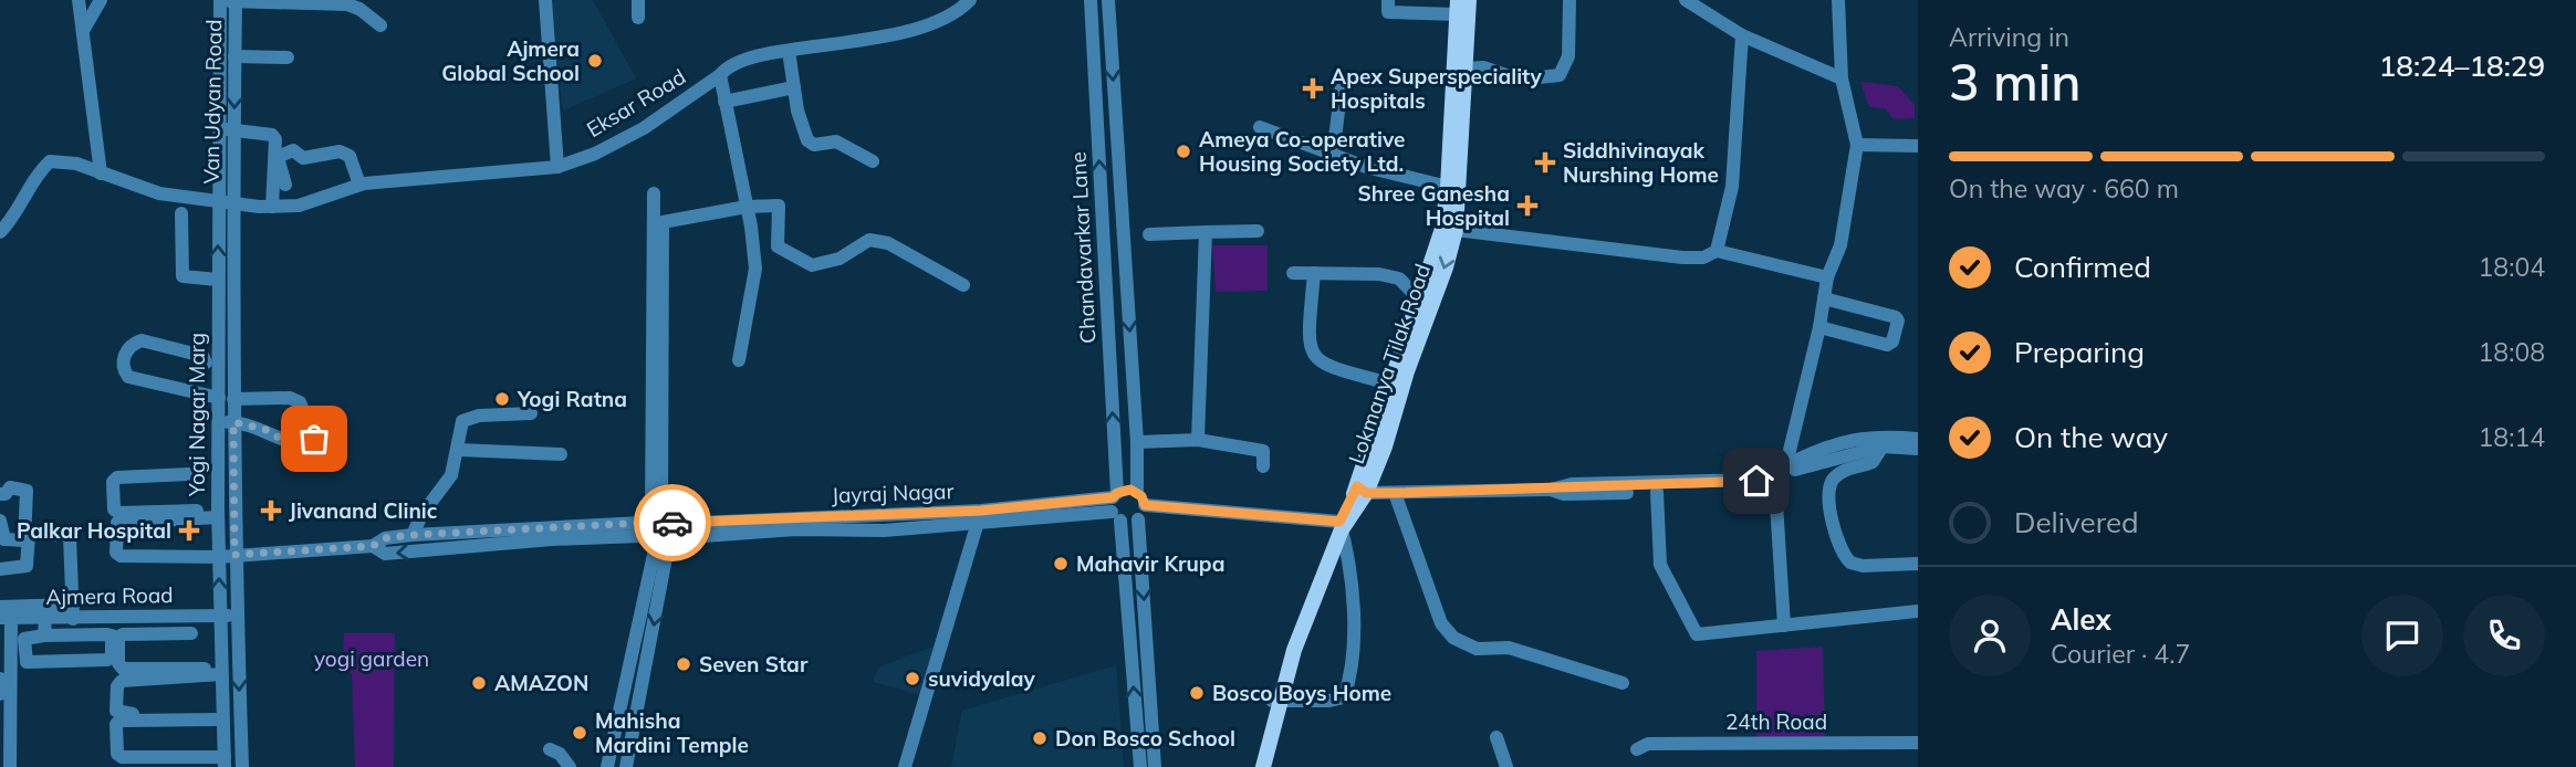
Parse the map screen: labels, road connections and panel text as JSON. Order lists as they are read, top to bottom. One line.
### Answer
{"streets":{"main road":["Lokmanya Tilak Road"],"street":["Van Udyan Road","Eksar Road","Chandavarkar Lane","Yogi Nagar Marg","Jayraj Nagar","Ajmera Road","24th Road"]},"crossings":[["Van Udyan Road","Eksar Road"],["Van Udyan Road","Yogi Nagar Marg"],["Eksar Road","Yogi Nagar Marg"],["Chandavarkar Lane","Jayraj Nagar"],["Yogi Nagar Marg","Ajmera Road"]],"parks":["yogi garden"],"places":{"other":["Ajmera Global School","Ameya Co-operative Housing Society Ltd.","Yogi Ratna","Mahavir Krupa","Seven Star","suvidyalay","AMAZON","Bosco Boys Home","Mahisha Mardini Temple","Don Bosco School"],"health":["Apex Superspeciality Hospitals","Siddhivinayak Nurshing Home","Shree Ganesha Hospital","Jivanand Clinic","Palkar Hospital"]},"page":{"heading":["3 min","Arriving in","18:24–18:29"],"panel":["Alex","Courier · 4.7"],"bar":"On the way · 660 m","list":[["Confirmed","18:04"],["Preparing","18:08"],["On the way","18:14"],"Delivered"]}}
